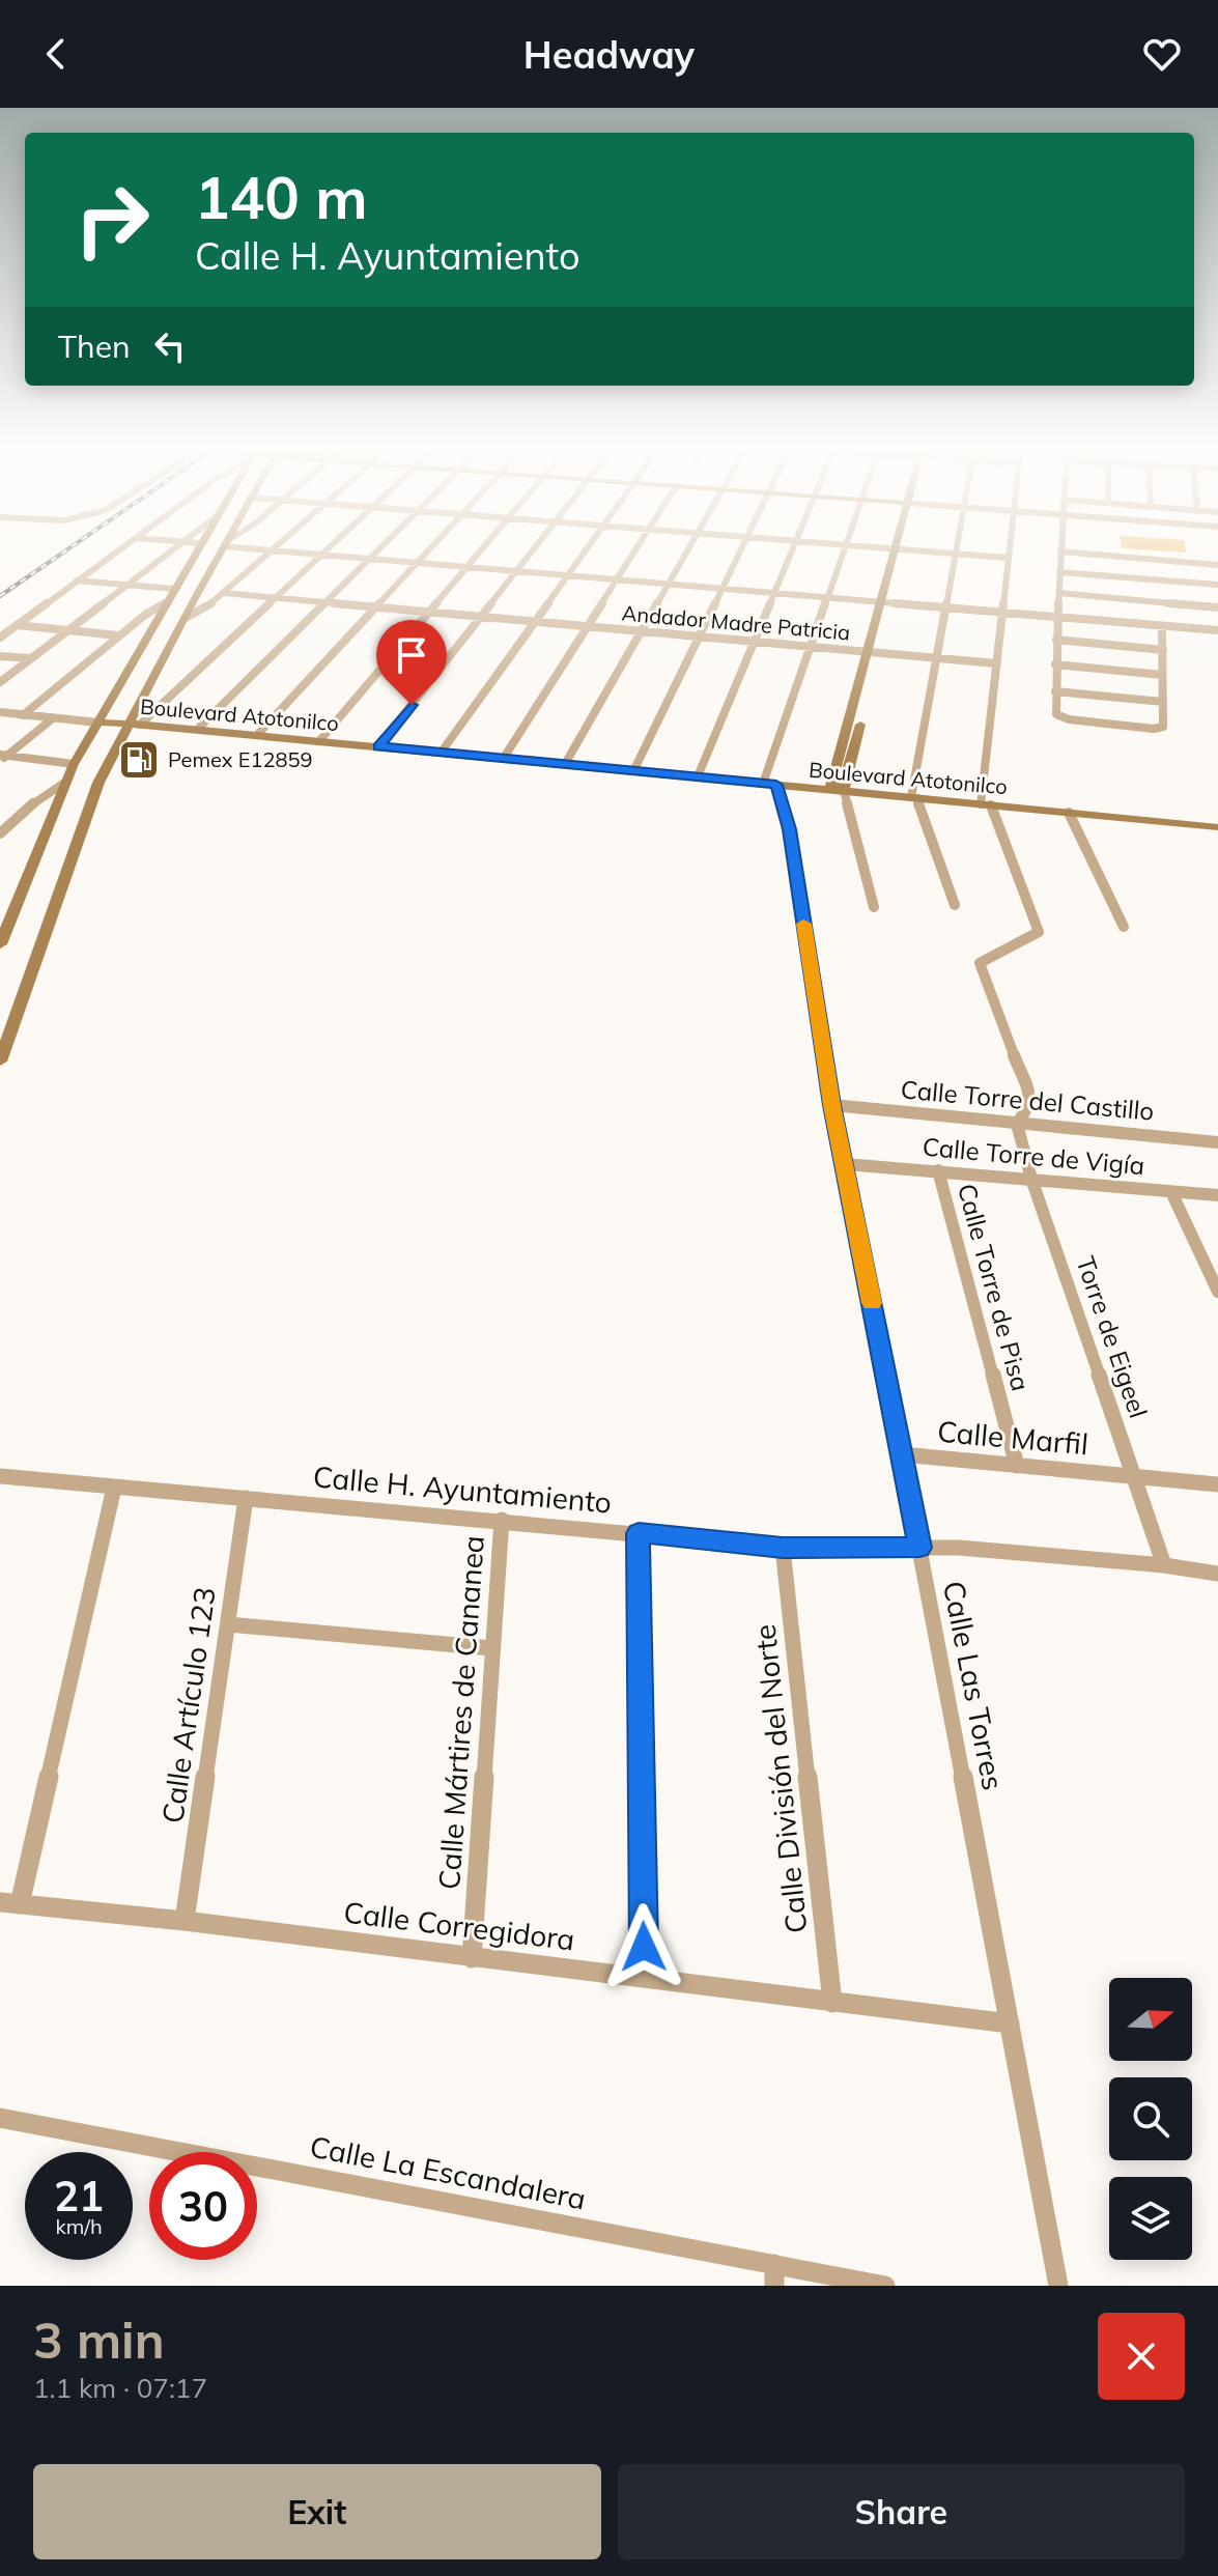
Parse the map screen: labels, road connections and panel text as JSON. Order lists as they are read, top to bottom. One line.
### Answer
{"streets":{"main road":["Boulevard Atotonilco"],"street":["Andador Madre Patricia","Calle Torre del Castillo","Calle Torre de Vigía","Calle Torre de Pisa","Torre de Eigeel","Calle Marfil","Calle H. Ayuntamiento","Calle Las Torres","Calle Artículo 123","Calle Mártires de Cananea","Calle División del Norte","Calle Corregidora","Calle La Escandalera"]},"crossings":[["Boulevard Atotonilco","Calle Las Torres"],["Calle Torre del Castillo","Torre de Eigeel"],["Calle Torre del Castillo","Calle Las Torres"],["Calle Torre de Vigía","Calle Torre de Pisa"],["Calle Torre de Vigía","Torre de Eigeel"],["Calle Torre de Vigía","Calle Las Torres"],["Calle Torre de Pisa","Calle Marfil"],["Torre de Eigeel","Calle Marfil"],["Torre de Eigeel","Calle H. Ayuntamiento"],["Calle Marfil","Calle Las Torres"],["Calle H. Ayuntamiento","Calle Las Torres"],["Calle H. Ayuntamiento","Calle Artículo 123"],["Calle H. Ayuntamiento","Calle Mártires de Cananea"],["Calle H. Ayuntamiento","Calle División del Norte"],["Calle Las Torres","Calle Corregidora"],["Calle Artículo 123","Calle Corregidora"],["Calle Mártires de Cananea","Calle Corregidora"],["Calle División del Norte","Calle Corregidora"]],"places":{"fuel station":["Pemex E12859"]},"north":"right","page":{"header":"Headway","turn":["140 m","Calle H. Ayuntamiento"],"then":"Then","speed":"21 km/h","limit":"30","heading":["3 min","1.1 km · 07:17"],"buttons":["Exit","Share"]}}
